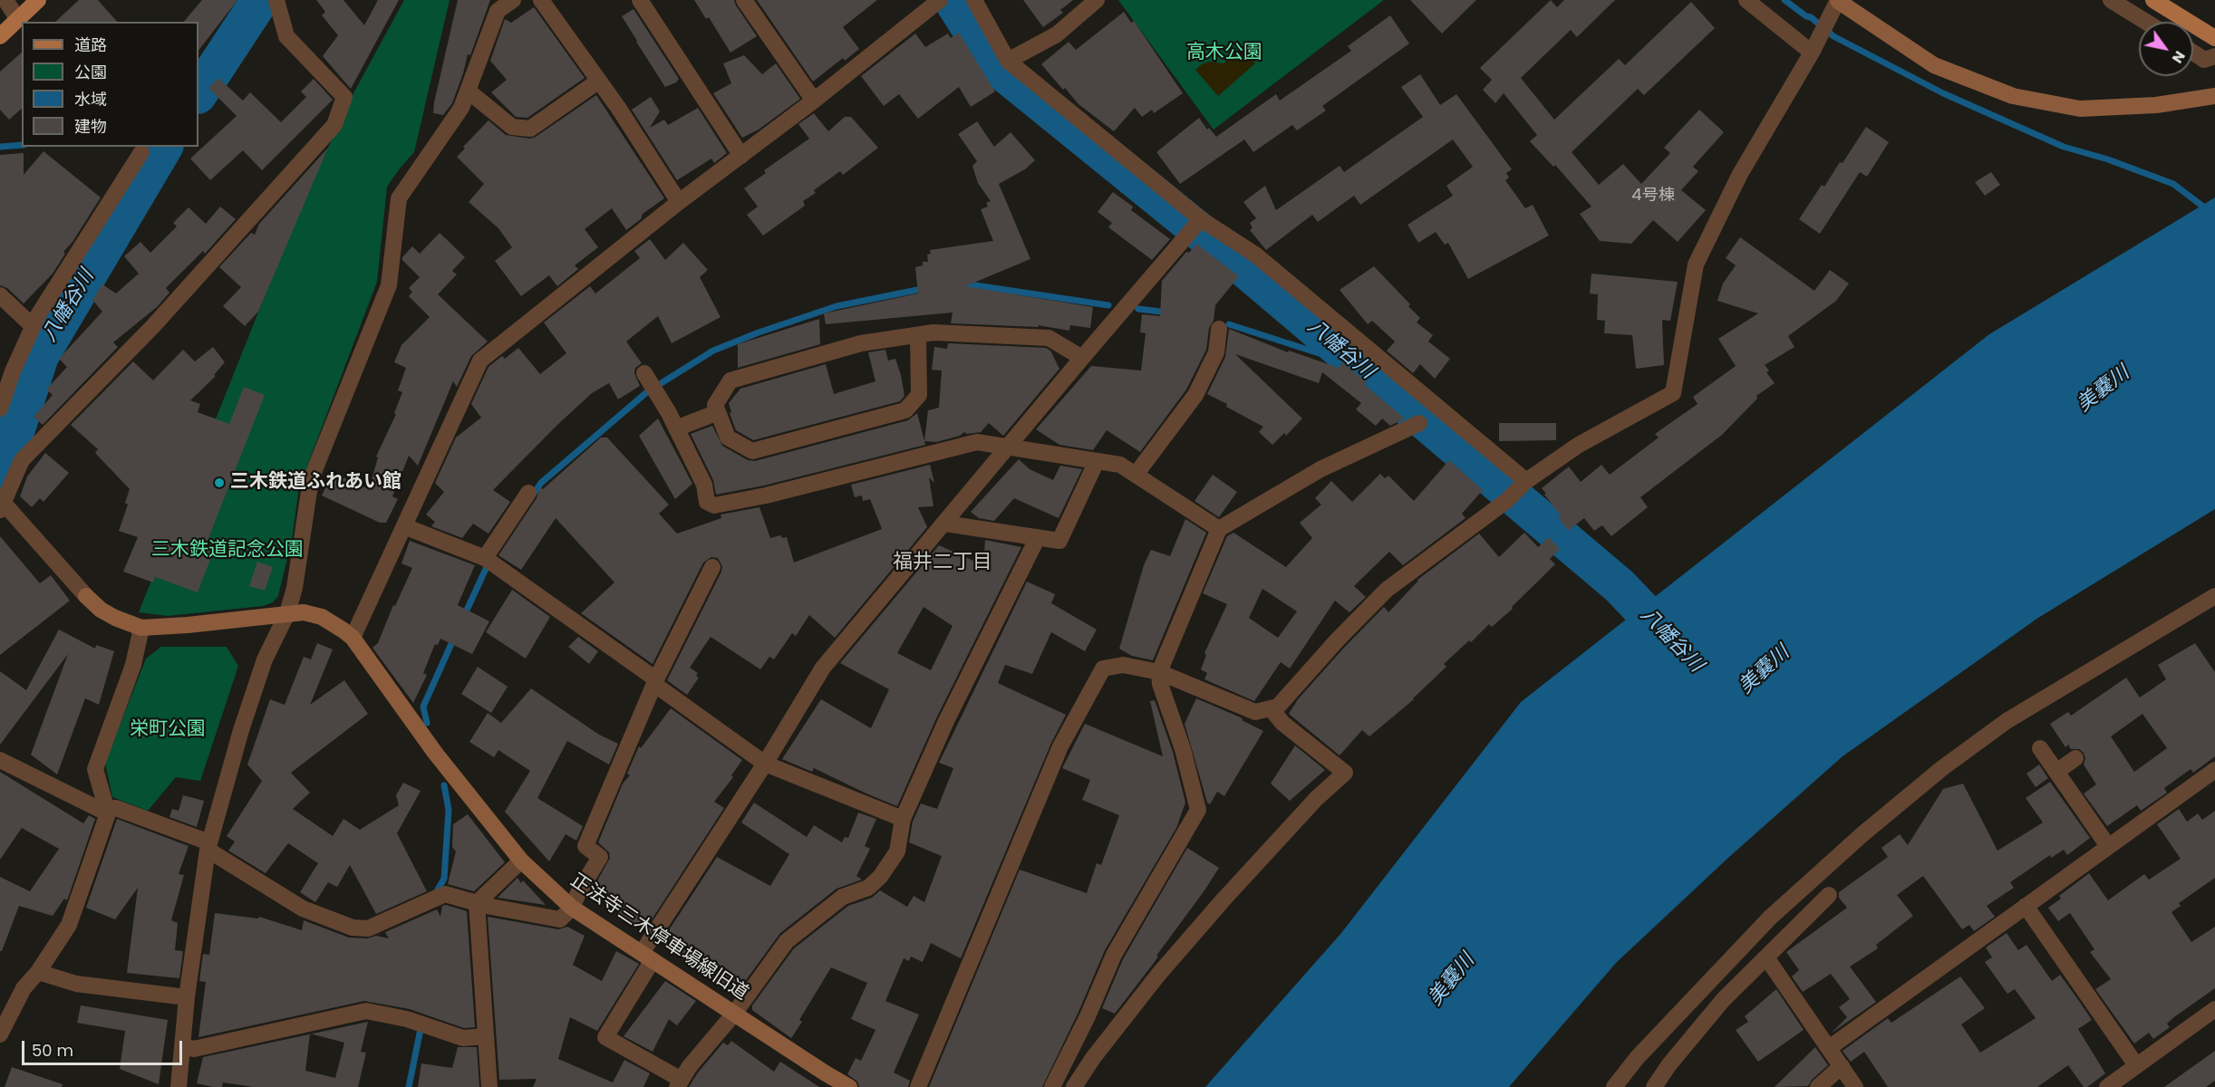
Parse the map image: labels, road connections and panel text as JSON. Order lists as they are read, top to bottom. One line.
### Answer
{"streets":{"street":["正法寺三木停車場線旧道"]},"districts":["福井二丁目"],"water":["八幡谷川","美嚢川"],"parks":["高木公園","三木鉄道記念公園","栄町公園"],"places":["三木鉄道ふれあい館"],"house_numbers":["4号棟"],"legend":["道路","公園","水域","建物"],"scale_bar":"50 m","north":"bottom right"}
